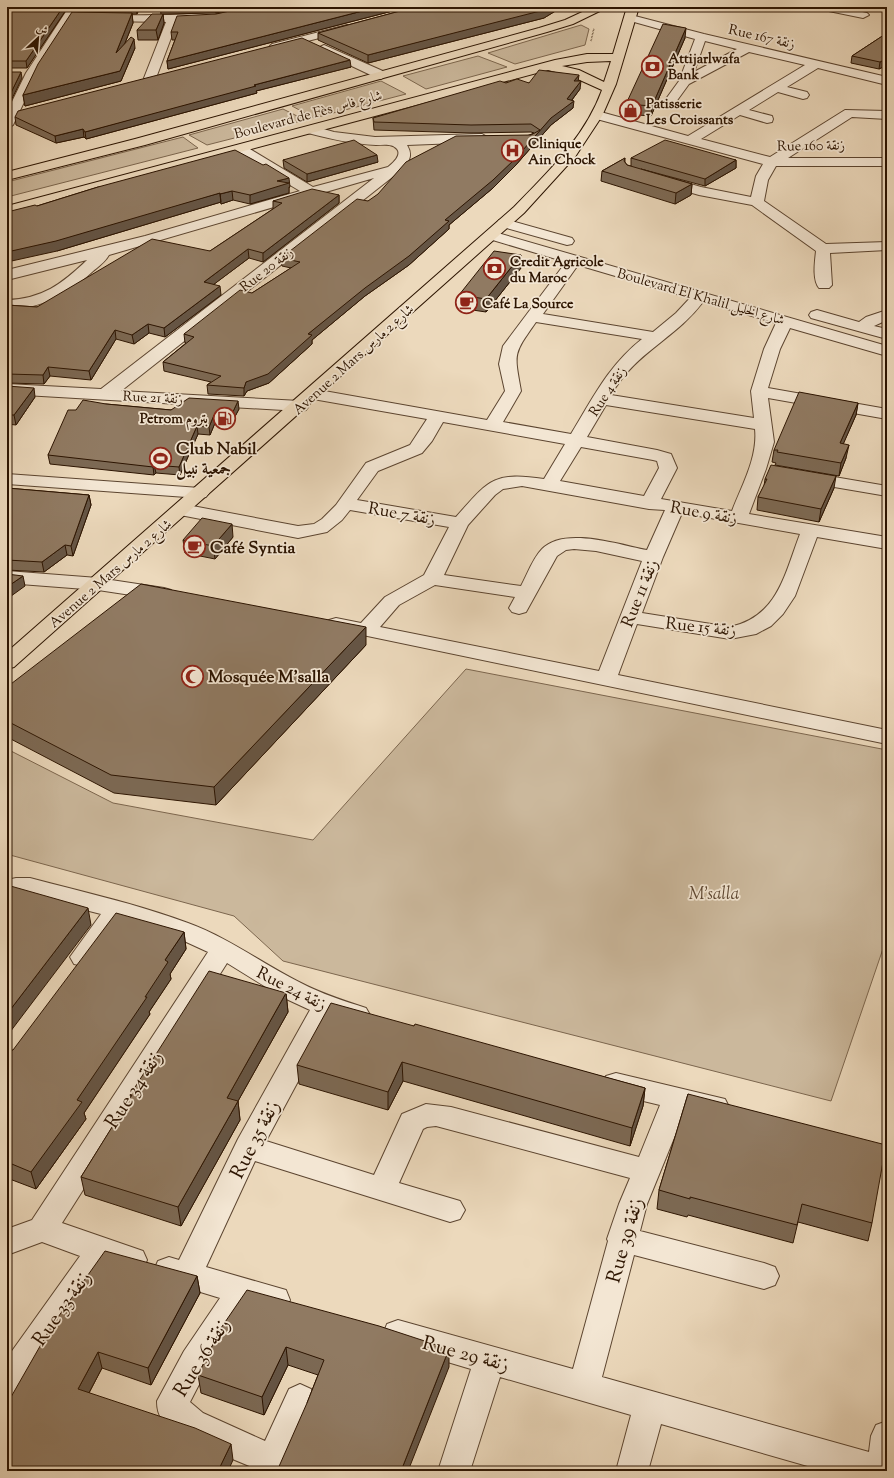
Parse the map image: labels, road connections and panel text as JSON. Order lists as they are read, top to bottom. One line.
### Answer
{"streets":{"main road":["Boulevard de Fès شارع فاس","Avenue 2 Mars شارع 2 مارس"],"street":["Rue 167 زنقة","Rue 160 زنقة","Rue 20 زنقة","Boulevard El Khalil شارع الخليل","Rue 4 زنقة","Rue 21 زنقة","Rue 9 زنقة","Rue 7 زنقة","Rue 11 زنقة","Rue 15 زنقة","Rue 24 زنقة","Rue 34 زنقة","Rue 35 زنقة","Rue 39 زنقة","Rue 33 زنقة","Rue 29 زنقة","Rue 36 زنقة"]},"crossings":[["Rue 167 زنقة","Avenue 2 Mars شارع 2 مارس"],["Boulevard de Fès شارع فاس","Avenue 2 Mars شارع 2 مارس"],["Rue 160 زنقة","Avenue 2 Mars شارع 2 مارس"],["Rue 20 زنقة","Rue 21 زنقة"],["Boulevard El Khalil شارع الخليل","Avenue 2 Mars شارع 2 مارس"],["Boulevard El Khalil شارع الخليل","Rue 4 زنقة"],["Avenue 2 Mars شارع 2 مارس","Rue 21 زنقة"],["Rue 4 زنقة","Rue 9 زنقة"],["Rue 9 زنقة","Rue 7 زنقة"],["Rue 9 زنقة","Rue 11 زنقة"],["Rue 9 زنقة","Rue 15 زنقة"],["Rue 11 زنقة","Rue 15 زنقة"],["Rue 24 زنقة","Rue 34 زنقة"],["Rue 24 زنقة","Rue 35 زنقة"],["Rue 39 زنقة","Rue 29 زنقة"]],"parks":["M'salla"],"places":{"bank":["Attijarlwafa Bank","Credit Agricole du Maroc"],"shop":["Patisserie Les Croissants"],"hospital":["Clinique Ain Chock"],"cafe":["Café La Source","Café Syntia"],"fuel station":["Petrom بتروم"],"sports":["Club Nabil جمعية نبيل"],"mosque":["Mosquée M'salla"]},"north":"top right"}
